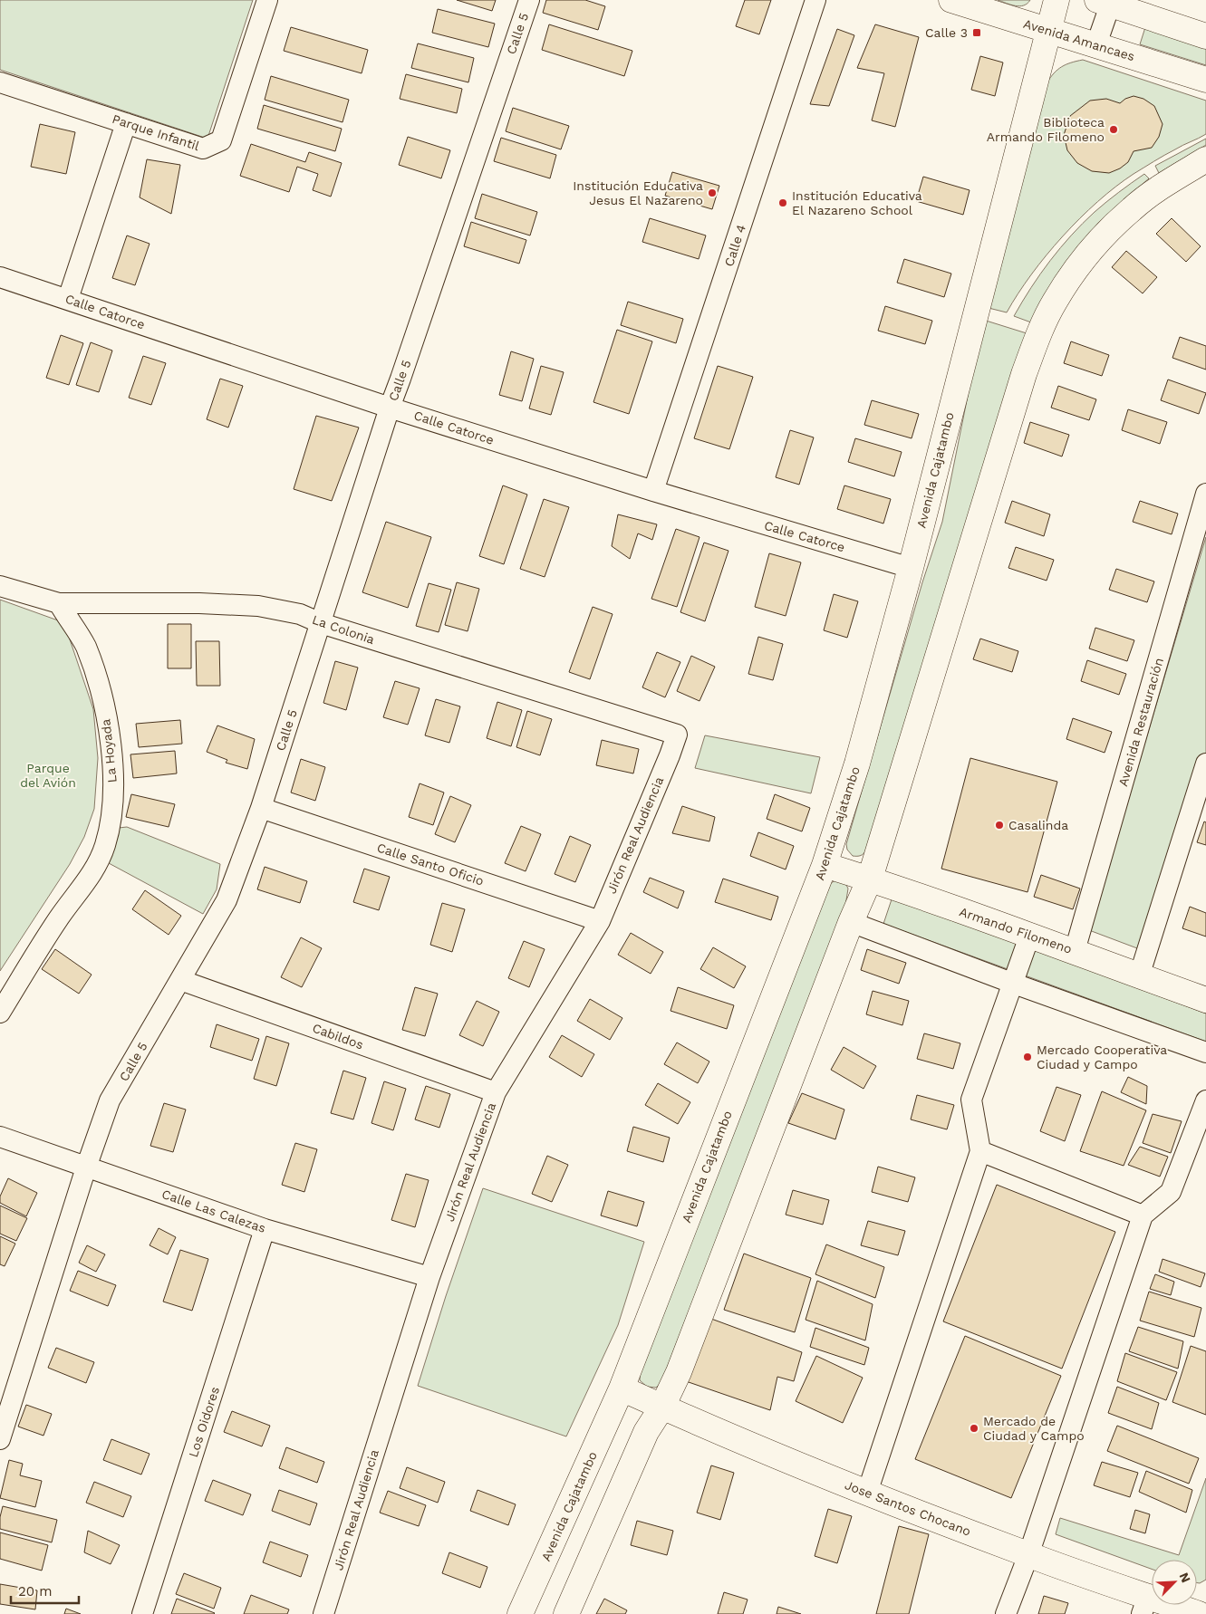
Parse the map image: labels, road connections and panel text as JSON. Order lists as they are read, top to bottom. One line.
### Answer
{"streets":{"street":["Calle 5","Avenida Amancaes","Parque Infantil","Calle 4","Calle Catorce","Avenida Cajatambo","La Colonia","Avenida Restauración","La Hoyada","Jirón Real Audiencia","Calle Santo Oficio","Armando Filomeno","Cabildos","Calle Las Calezas","Los Oidores","Jose Santos Chocano"]},"crossings":[["Calle 5","Calle Catorce"],["Calle 5","La Colonia"],["Calle 5","Calle Santo Oficio"],["Calle 5","Cabildos"],["Calle 5","Calle Las Calezas"],["Avenida Amancaes","Avenida Cajatambo"],["Calle 4","Calle Catorce"],["Calle Catorce","Avenida Cajatambo"],["Avenida Cajatambo","Armando Filomeno"],["Avenida Cajatambo","Jose Santos Chocano"],["La Colonia","La Hoyada"],["La Colonia","Jirón Real Audiencia"],["Avenida Restauración","Armando Filomeno"],["Jirón Real Audiencia","Calle Santo Oficio"],["Jirón Real Audiencia","Cabildos"],["Jirón Real Audiencia","Calle Las Calezas"],["Calle Las Calezas","Los Oidores"]],"parks":["Parque del Avión"],"places":{"transit":["Calle 3"],"other":["Biblioteca Armando Filomeno","Institución Educativa Jesus El Nazareno","Institución Educativa El Nazareno School","Casalinda","Mercado Cooperativa Ciudad y Campo","Mercado de Ciudad y Campo"]},"scale_bar":"20 m","north":"top right"}
